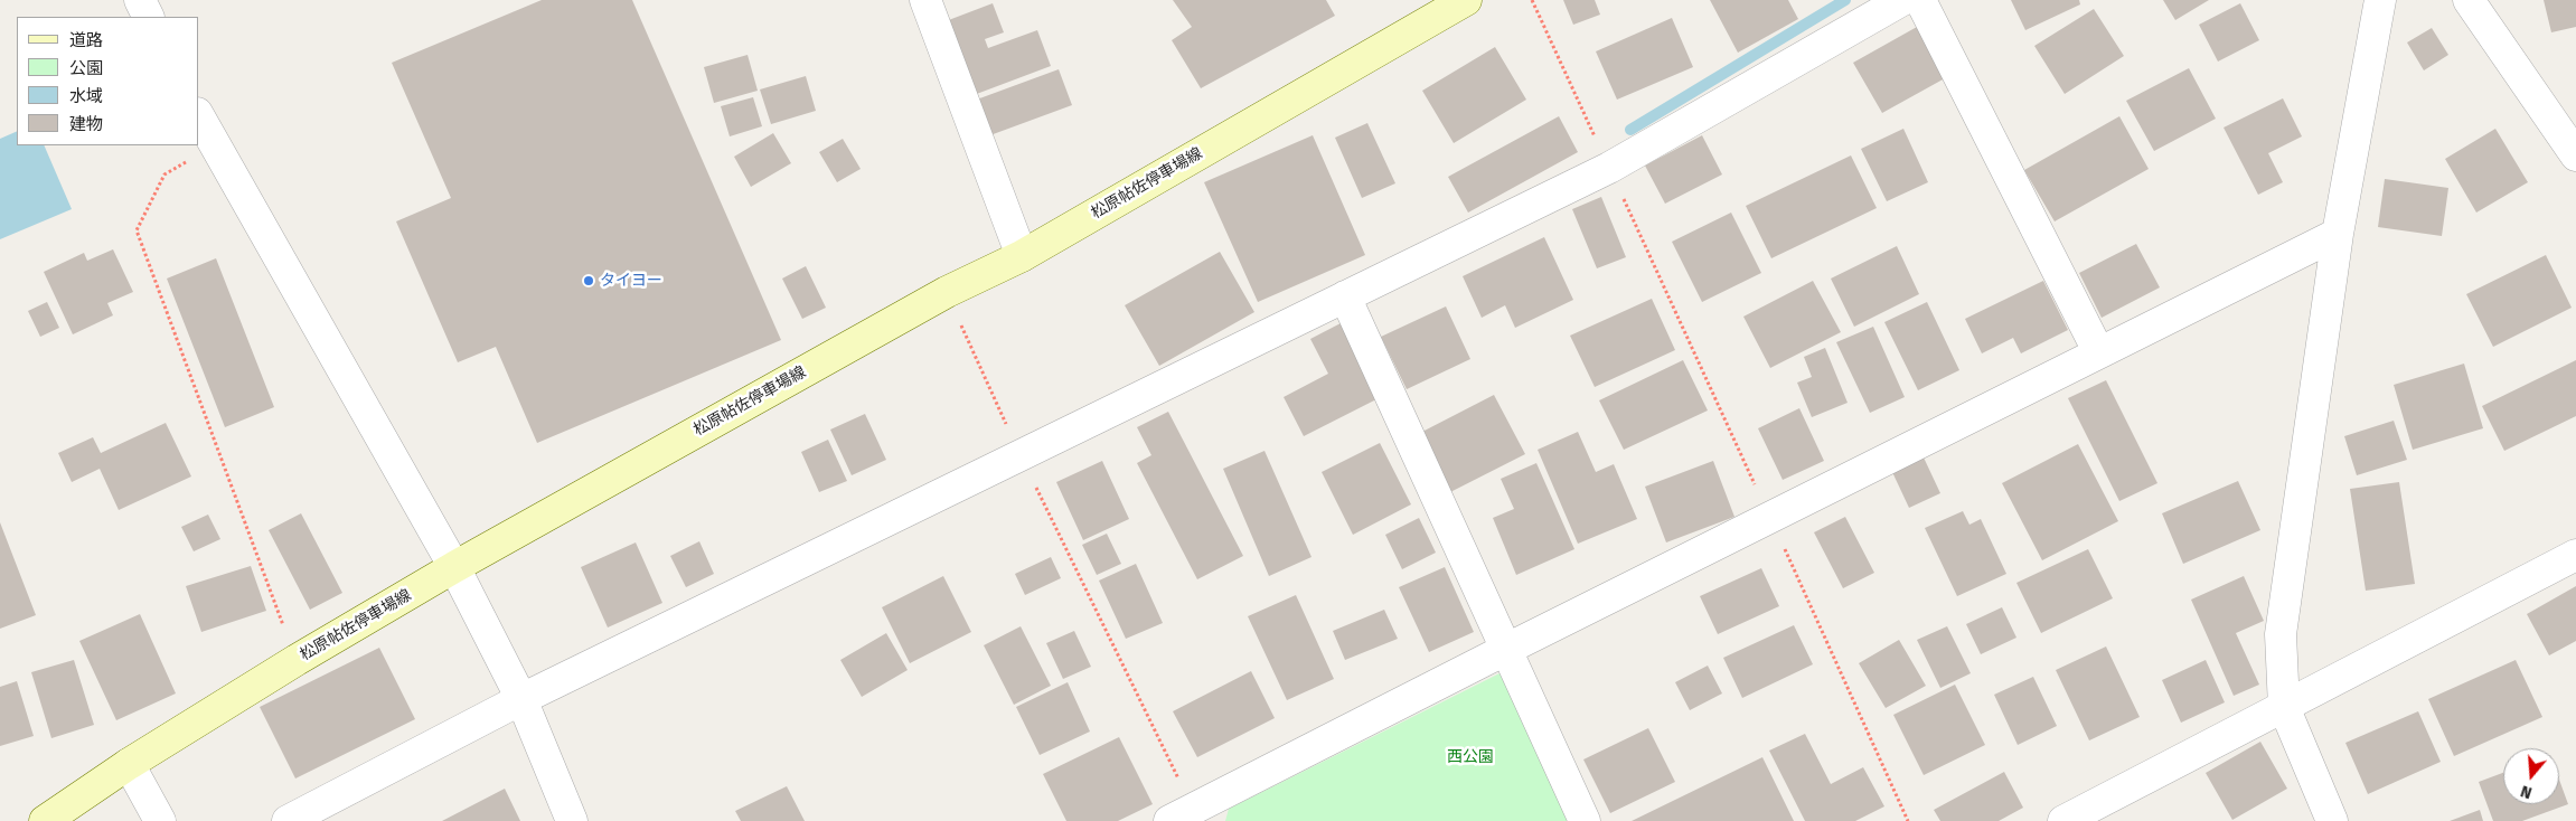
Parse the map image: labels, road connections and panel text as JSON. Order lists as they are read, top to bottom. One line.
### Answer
{"streets":{"main road":["松原帖佐停車場線"]},"parks":["西公園"],"places":["タイヨー"],"legend":["道路","公園","水域","建物"],"north":"bottom"}
